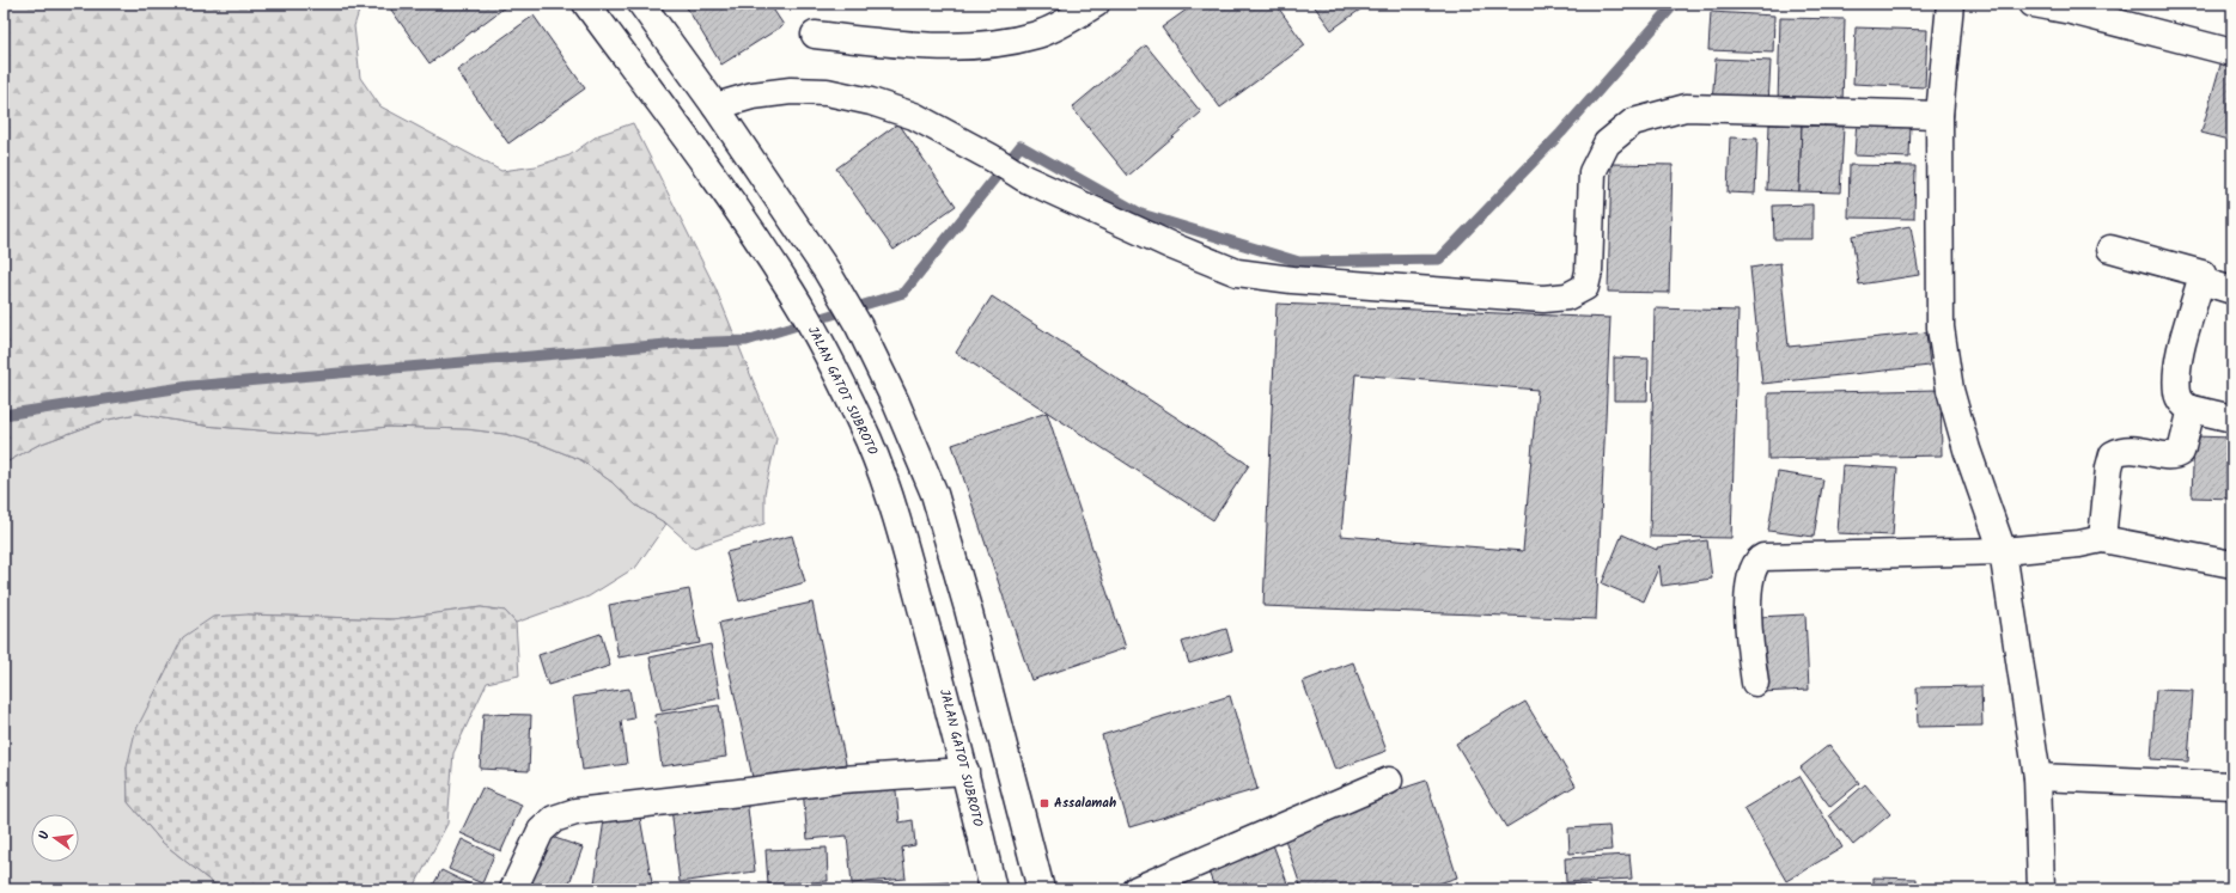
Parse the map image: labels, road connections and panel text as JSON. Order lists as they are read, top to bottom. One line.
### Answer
{"streets":{"main road":["JALAN GATOT SUBROTO"]},"places":{"transit":["Assalamah"]},"north":"left"}
